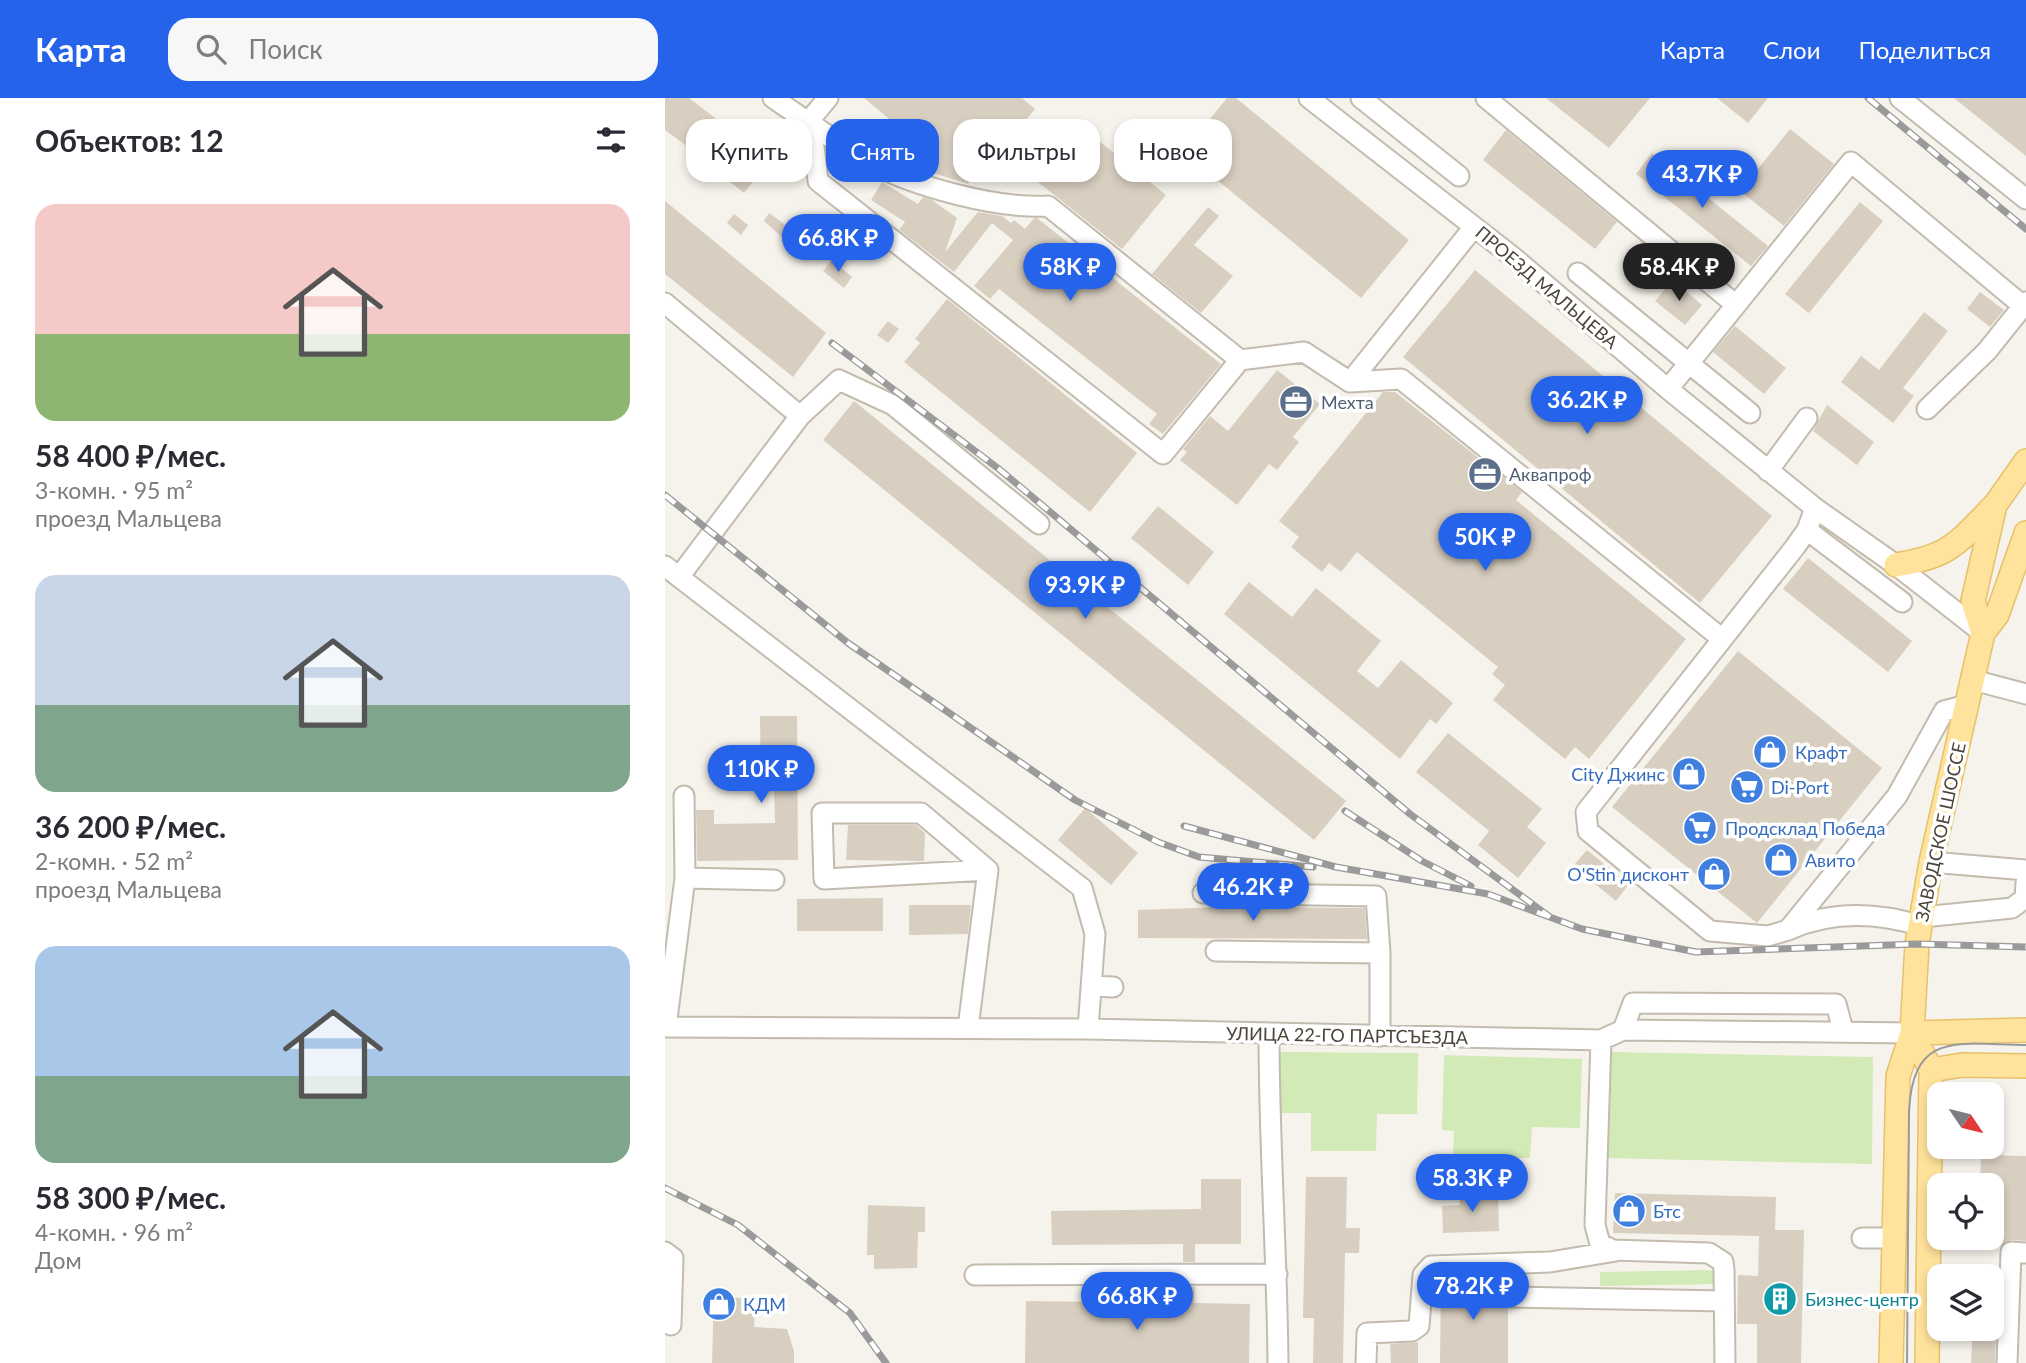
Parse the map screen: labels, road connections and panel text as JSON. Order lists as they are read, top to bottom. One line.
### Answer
{"streets":{"main road":["ЗАВОДСКОЕ ШОССЕ","УЛИЦА 22-ГО ПАРТСЪЕЗДА"],"street":["ПРОЕЗД МАЛЬЦЕВА"]},"crossings":[["ПРОЕЗД МАЛЬЦЕВА","ЗАВОДСКОЕ ШОССЕ"],["ЗАВОДСКОЕ ШОССЕ","УЛИЦА 22-ГО ПАРТСЪЕЗДА"]],"places":{"office":["Мехта","Аквапроф"],"shop":["Крафт","City Джинс","Авито","O'Stin дисконт","Бтс","КДМ"],"supermarket":["Di-Port","Продсклад Победа"],"building":["Бизнес-центр"]},"north":"bottom right","page":{"header":"Карта","search":"Поиск","nav":["Карта","Слои","Поделиться"],"heading":"Объектов: 12","chip":["Купить","Снять","Фильтры","Новое"],"price":["43.7K ₽","66.8K ₽","58K ₽","58.4K ₽","36.2K ₽","50K ₽","93.9K ₽","110K ₽","46.2K ₽","58.3K ₽","78.2K ₽","66.8K ₽"],"list":[{"name":"58 400 ₽/мес.","note":"3-комн. · 95 m² · проезд Мальцева"},{"name":"36 200 ₽/мес.","note":"2-комн. · 52 m² · проезд Мальцева"},{"name":"58 300 ₽/мес.","note":"4-комн. · 96 m² · Дом"}]}}
